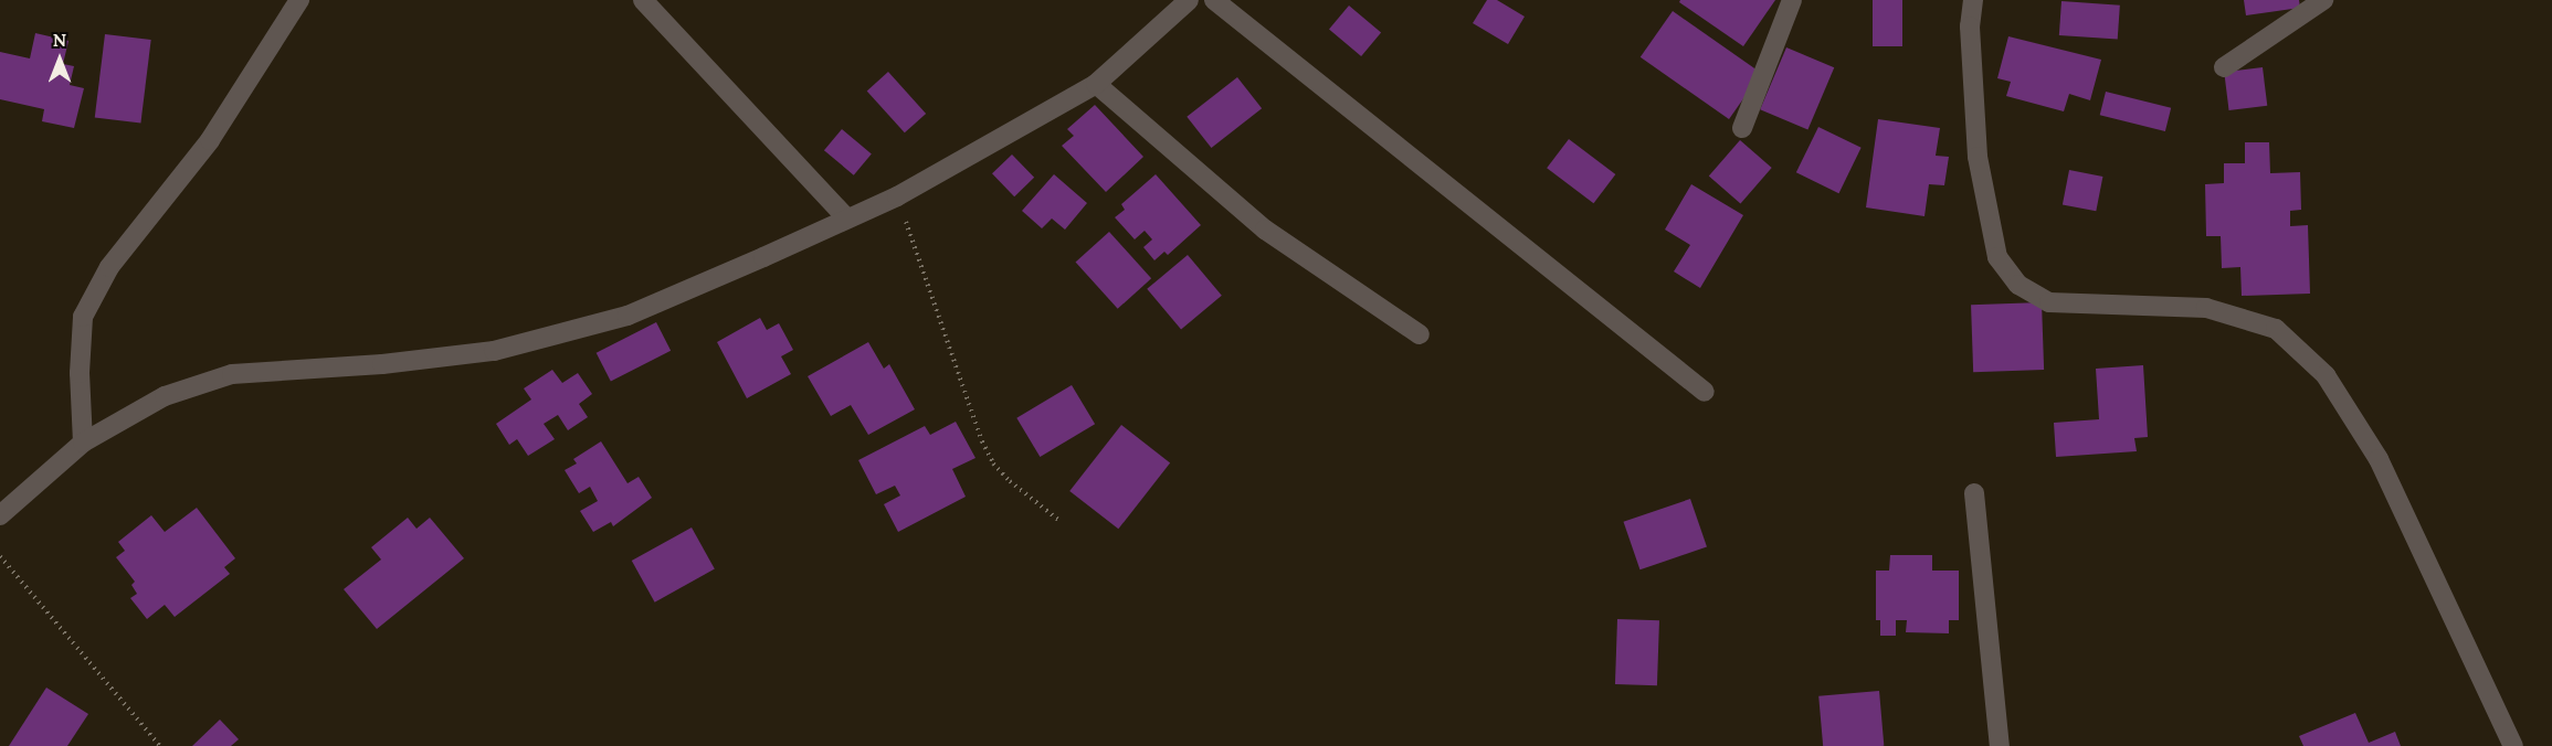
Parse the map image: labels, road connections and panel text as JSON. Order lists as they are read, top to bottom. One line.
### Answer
{"north":"top"}
